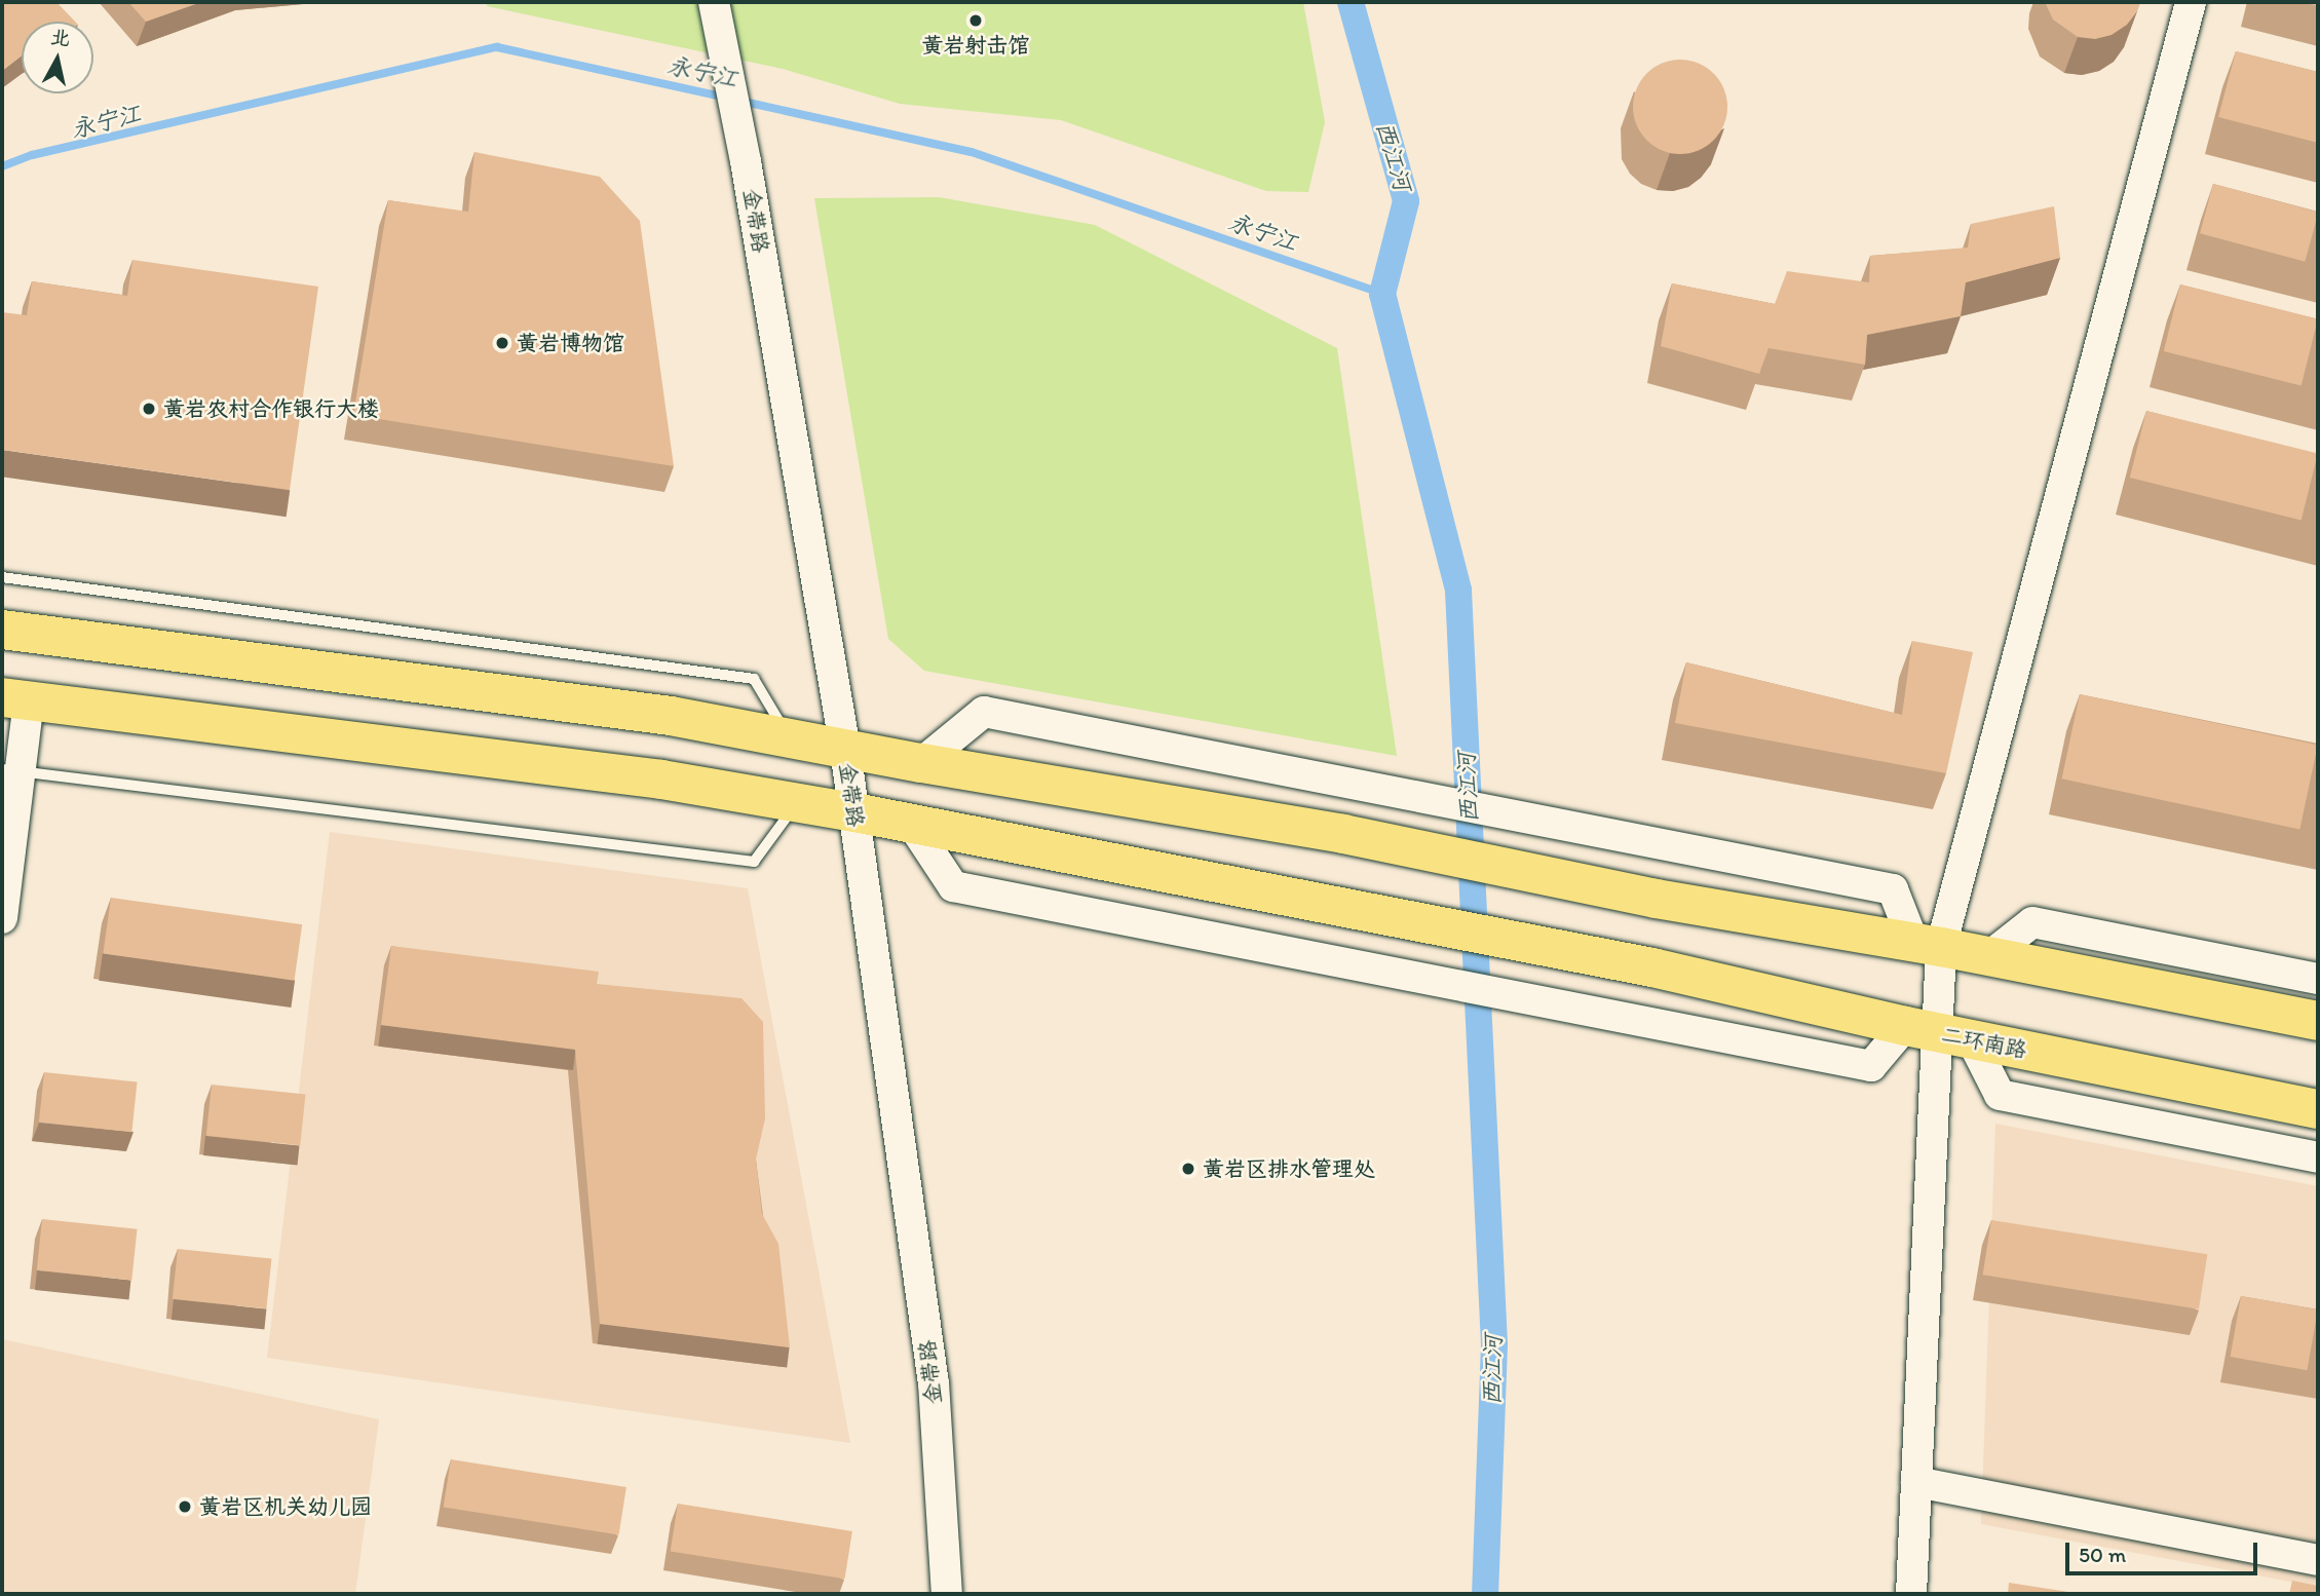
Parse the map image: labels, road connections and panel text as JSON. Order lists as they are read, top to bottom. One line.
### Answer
{"streets":{"highway":["二环南路"],"street":["金带路"]},"crossings":[["金带路","二环南路"]],"water":["永宁江","西江河"],"places":["黄岩射击馆","黄岩博物馆","黄岩农村合作银行大楼","黄岩区排水管理处","黄岩区机关幼儿园"],"scale_bar":"50 m","north":"top"}
